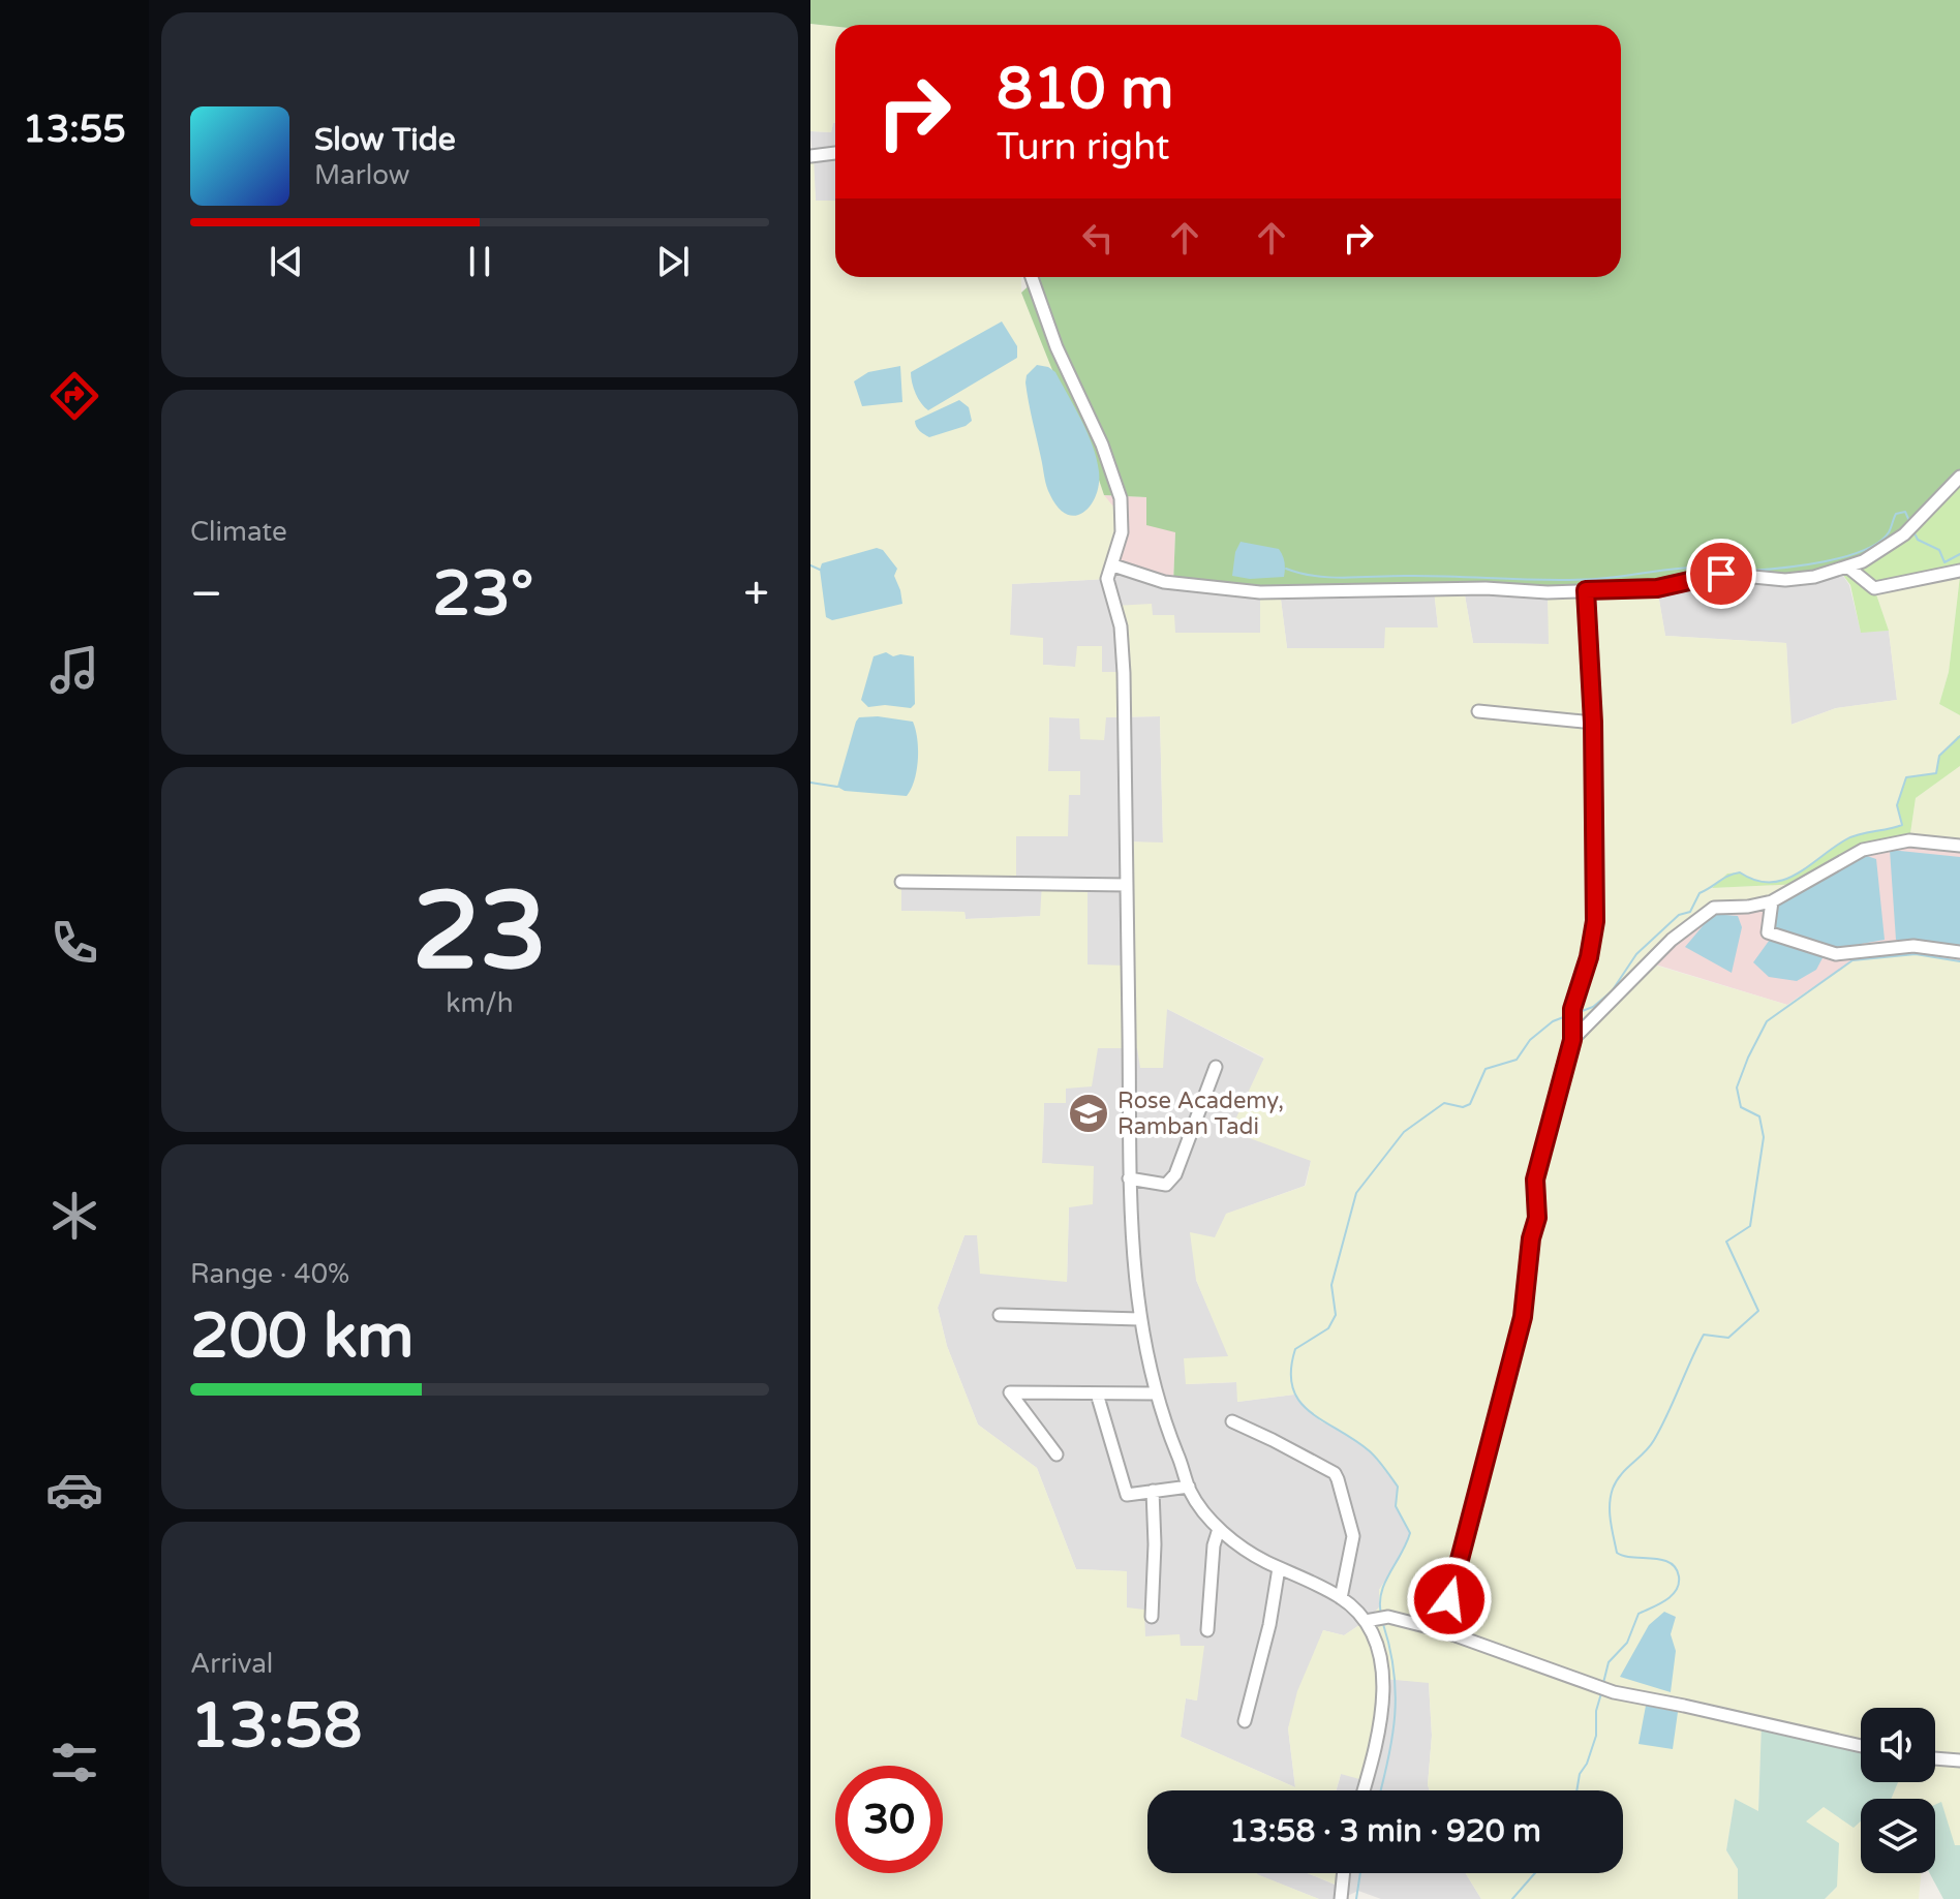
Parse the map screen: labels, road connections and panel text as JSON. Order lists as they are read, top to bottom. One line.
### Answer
{"places":{"school or university":["Rose Academy, Ramban Tadi"]},"page":{"tabs":"13:55","turn":["810 m","Turn right"],"song":["Slow Tide","Marlow"],"tile":["Climate",["23","km/h"],["Range · 40%","200 km"],["Arrival","13:58"]],"heat":["−","23°","+"],"limit":"30","trip":"13:58 · 3 min · 920 m"}}
